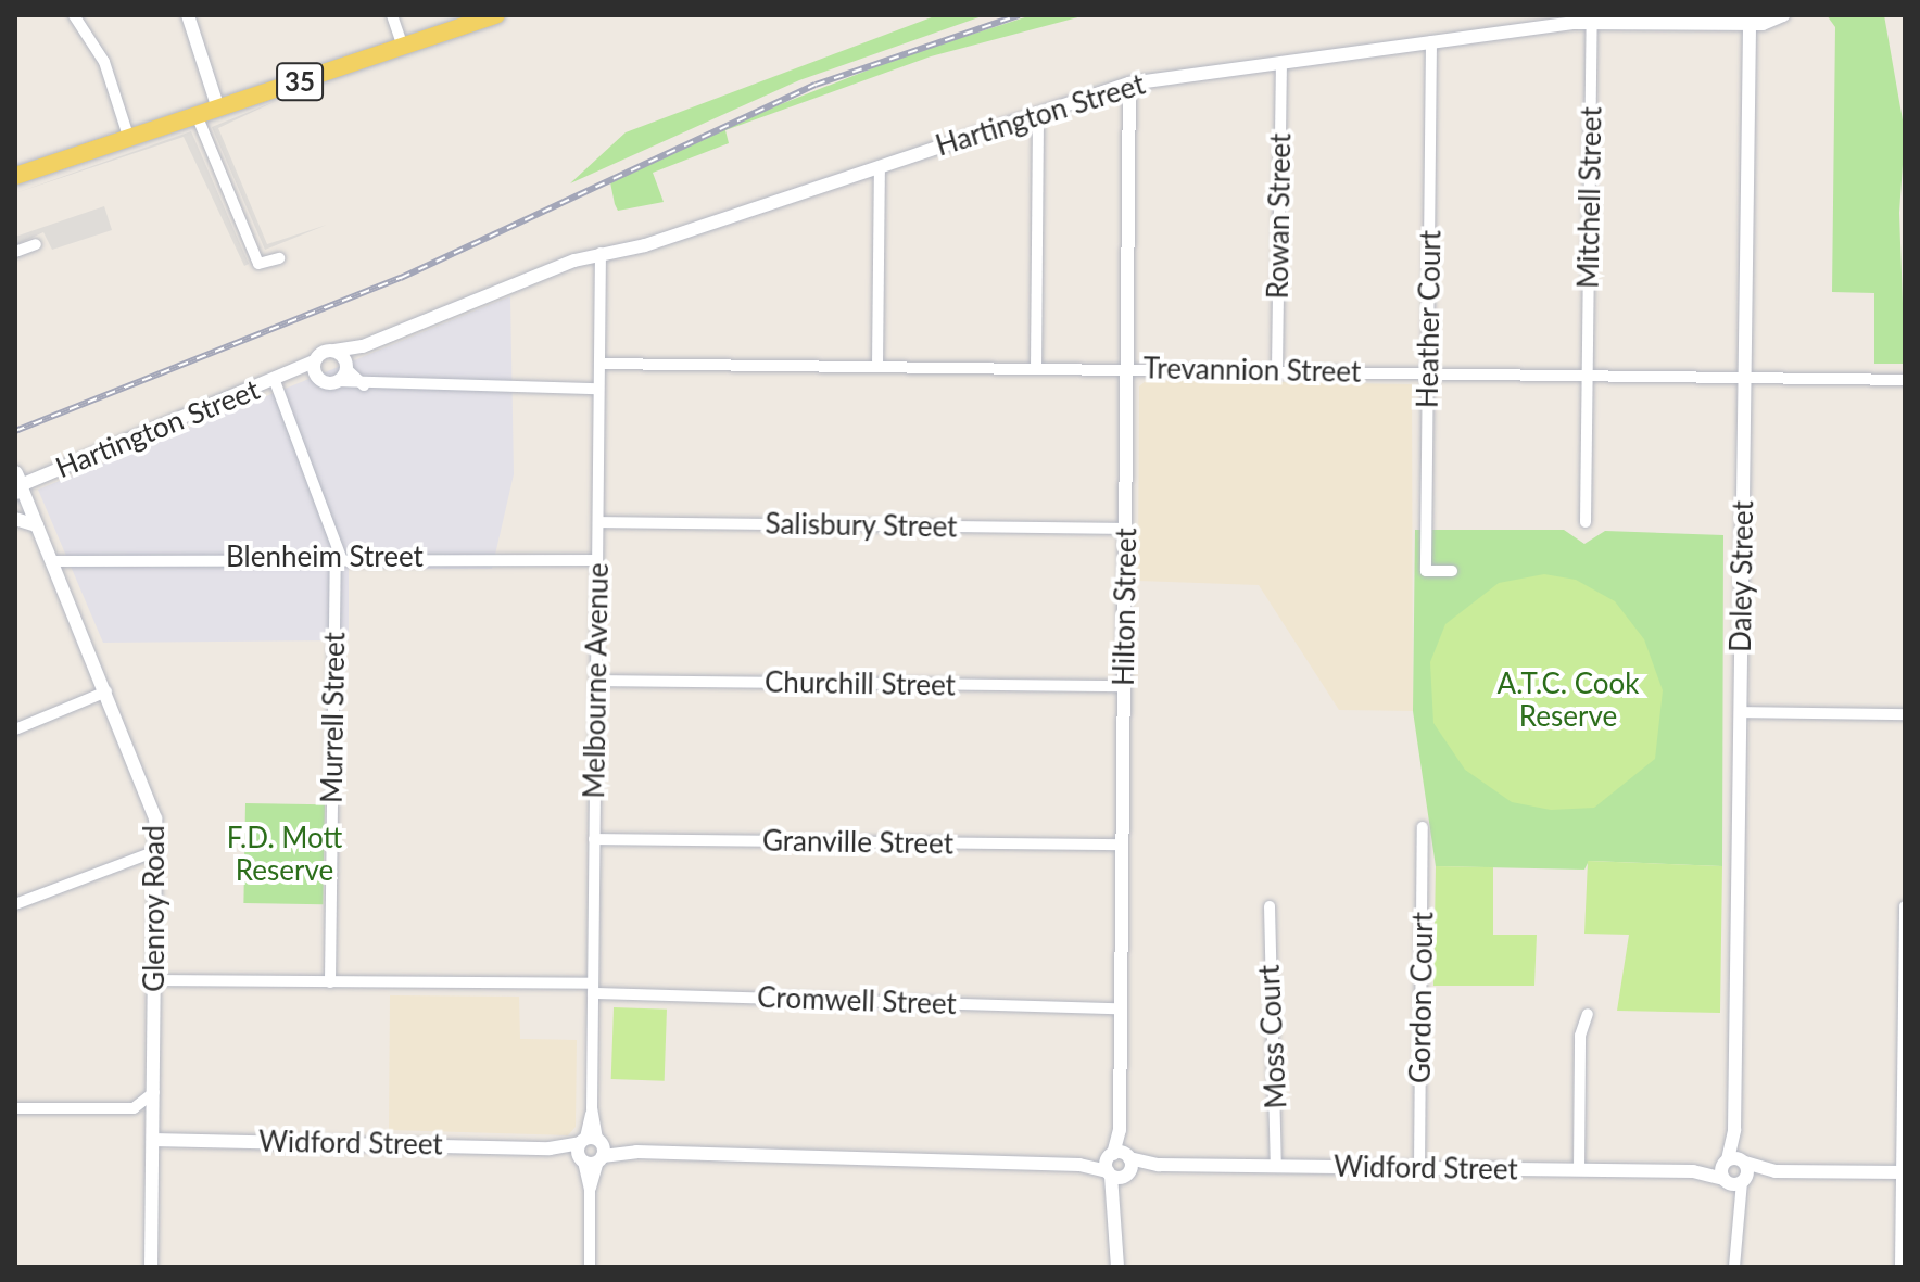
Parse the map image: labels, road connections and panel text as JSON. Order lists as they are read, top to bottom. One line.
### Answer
{"streets":{"main road":["35"],"street":["Hartington Street","Mitchell Street","Rowan Street","Heather Court","Trevannion Street","Salisbury Street","Blenheim Street","Daley Street","Hilton Street","Melbourne Avenue","Churchill Street","Murrell Street","Granville Street","Glenroy Road","Gordon Court","Cromwell Street","Moss Court","Widford Street"]},"crossings":[["Hartington Street","Mitchell Street"],["Hartington Street","Rowan Street"],["Hartington Street","Heather Court"],["Hartington Street","Daley Street"],["Hartington Street","Hilton Street"],["Hartington Street","Melbourne Avenue"],["Hartington Street","Glenroy Road"],["Mitchell Street","Trevannion Street"],["Rowan Street","Trevannion Street"],["Heather Court","Trevannion Street"],["Trevannion Street","Daley Street"],["Trevannion Street","Hilton Street"],["Trevannion Street","Melbourne Avenue"],["Salisbury Street","Hilton Street"],["Salisbury Street","Melbourne Avenue"],["Blenheim Street","Melbourne Avenue"],["Blenheim Street","Murrell Street"],["Blenheim Street","Glenroy Road"],["Daley Street","Widford Street"],["Hilton Street","Churchill Street"],["Hilton Street","Granville Street"],["Hilton Street","Cromwell Street"],["Hilton Street","Widford Street"],["Melbourne Avenue","Churchill Street"],["Melbourne Avenue","Granville Street"],["Melbourne Avenue","Cromwell Street"],["Melbourne Avenue","Widford Street"],["Murrell Street","Cromwell Street"],["Glenroy Road","Cromwell Street"],["Glenroy Road","Widford Street"],["Gordon Court","Widford Street"],["Moss Court","Widford Street"]],"parks":["A.T.C. Cook Reserve","F.D. Mott Reserve"]}
